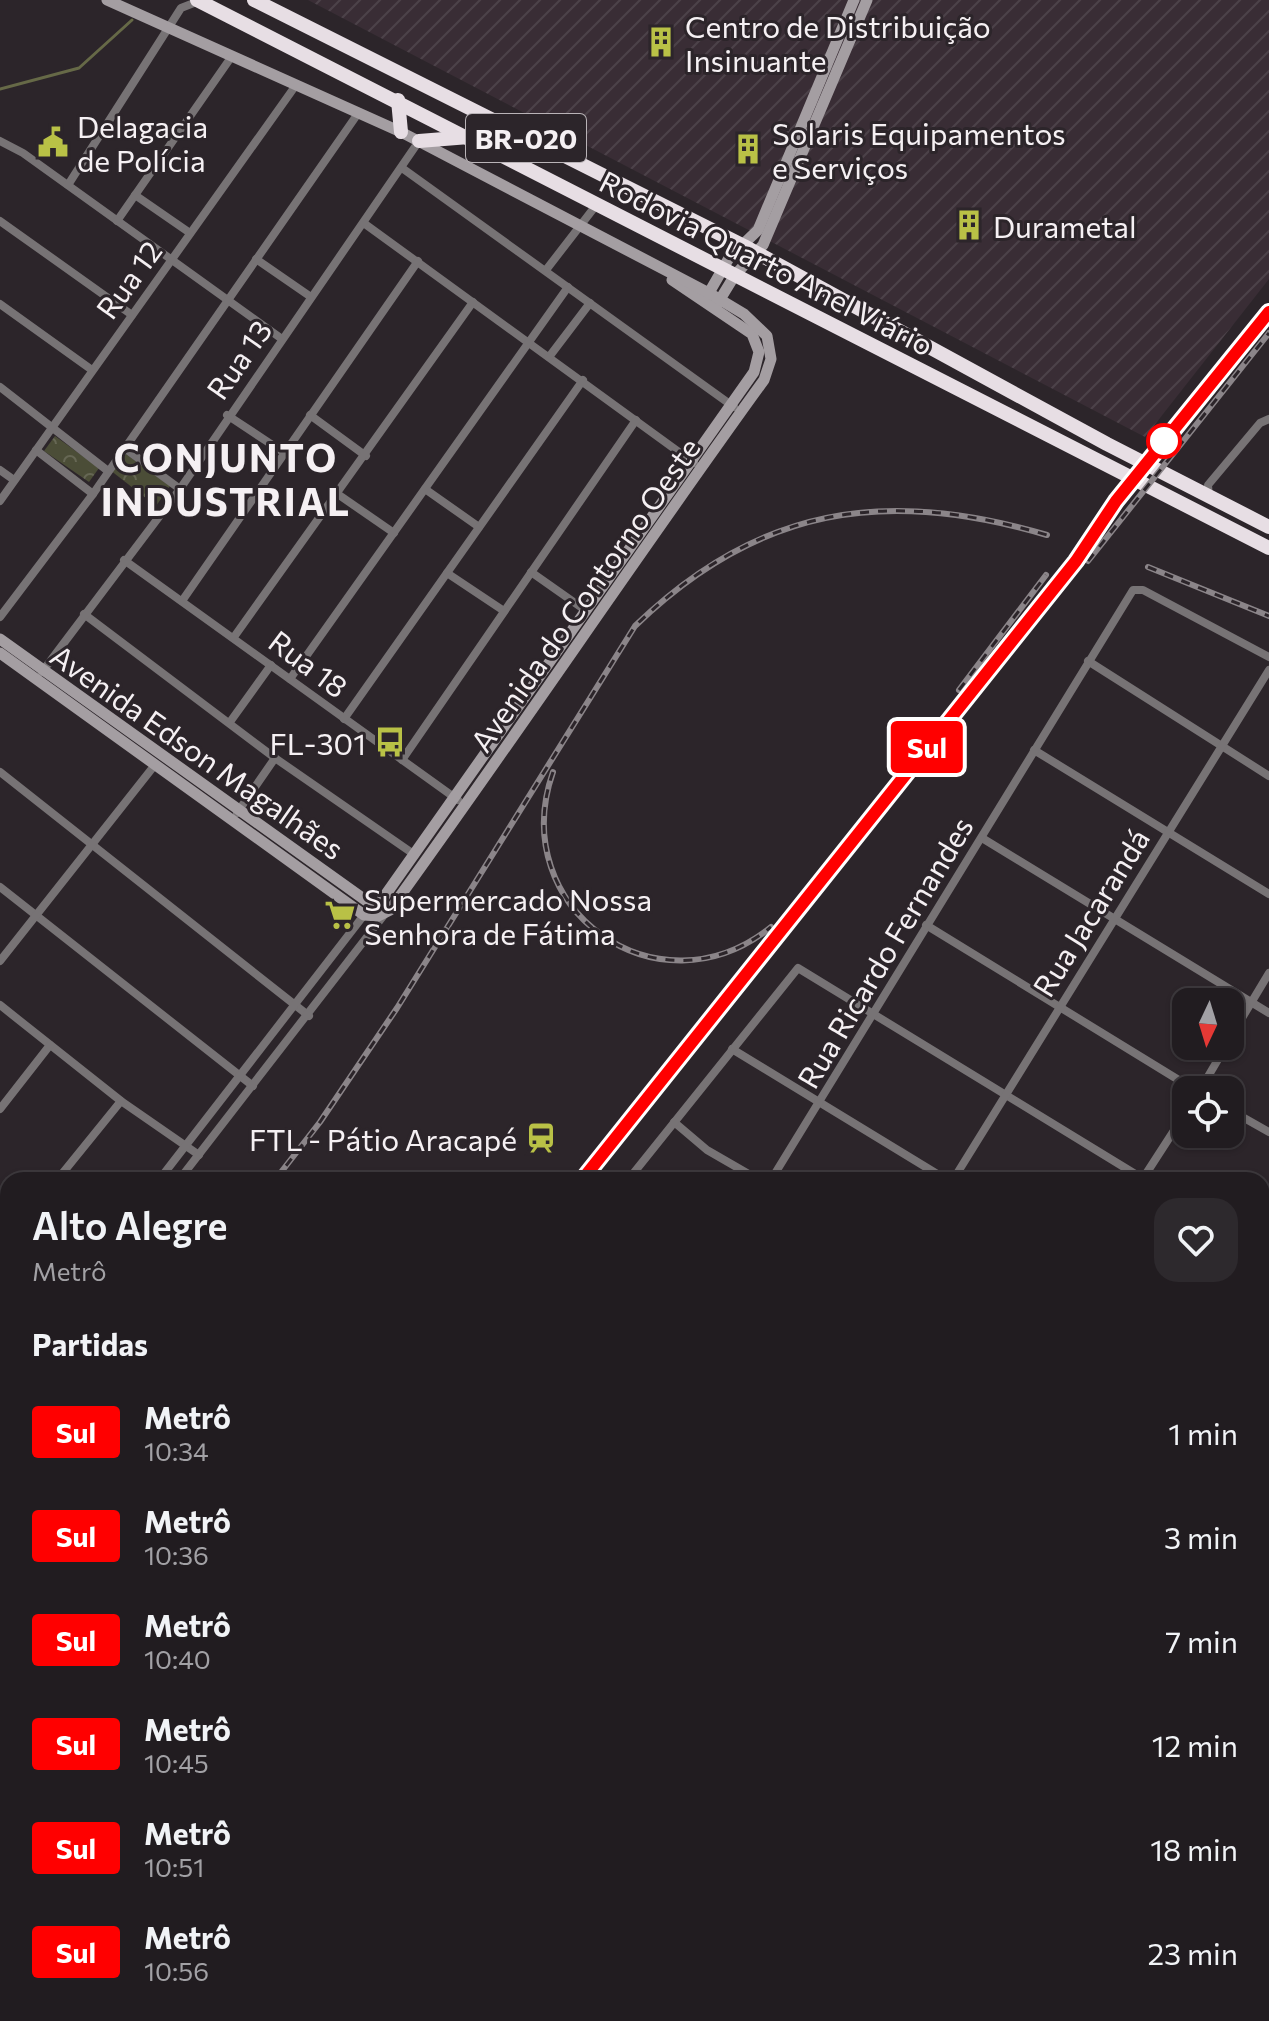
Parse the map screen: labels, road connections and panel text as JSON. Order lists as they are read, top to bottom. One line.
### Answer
{"streets":{"highway":["BR-020","Rodovia Quarto Anel Viário"],"street":["Rua 12","Rua 13","Avenida do Contorno Oeste","Rua 18","Avenida Edson Magalhães","Rua Jacarandá","Rua Ricardo Fernandes"]},"crossings":[["Rua 12","Avenida do Contorno Oeste"],["Rua 13","Avenida do Contorno Oeste"],["Rua 13","Rua 18"],["Rua 13","Avenida Edson Magalhães"],["Avenida do Contorno Oeste","Rua 18"],["Avenida do Contorno Oeste","Avenida Edson Magalhães"]],"districts":["CONJUNTO INDUSTRIAL"],"places":{"building":["Centro de Distribuição Insinuante","Solaris Equipamentos e Serviços","Durametal"],"public building":["Delagacia de Polícia"],"bus stop":["FL-301"],"supermarket":["Supermercado Nossa Senhora de Fátima"],"station":["FTL - Pátio Aracapé"]},"lines":["metro line Sul"],"north":"bottom","page":{"on_map":"Sul","heading":[["Alto Alegre","Metrô"],"Partidas"],"list":[{"mark":"Sul","name":"Metrô","note":"10:34","value":"1 min"},{"mark":"Sul","name":"Metrô","note":"10:36","value":"3 min"},{"mark":"Sul","name":"Metrô","note":"10:40","value":"7 min"},{"mark":"Sul","name":"Metrô","note":"10:45","value":"12 min"},{"mark":"Sul","name":"Metrô","note":"10:51","value":"18 min"},{"mark":"Sul","name":"Metrô","note":"10:56","value":"23 min"}]}}
